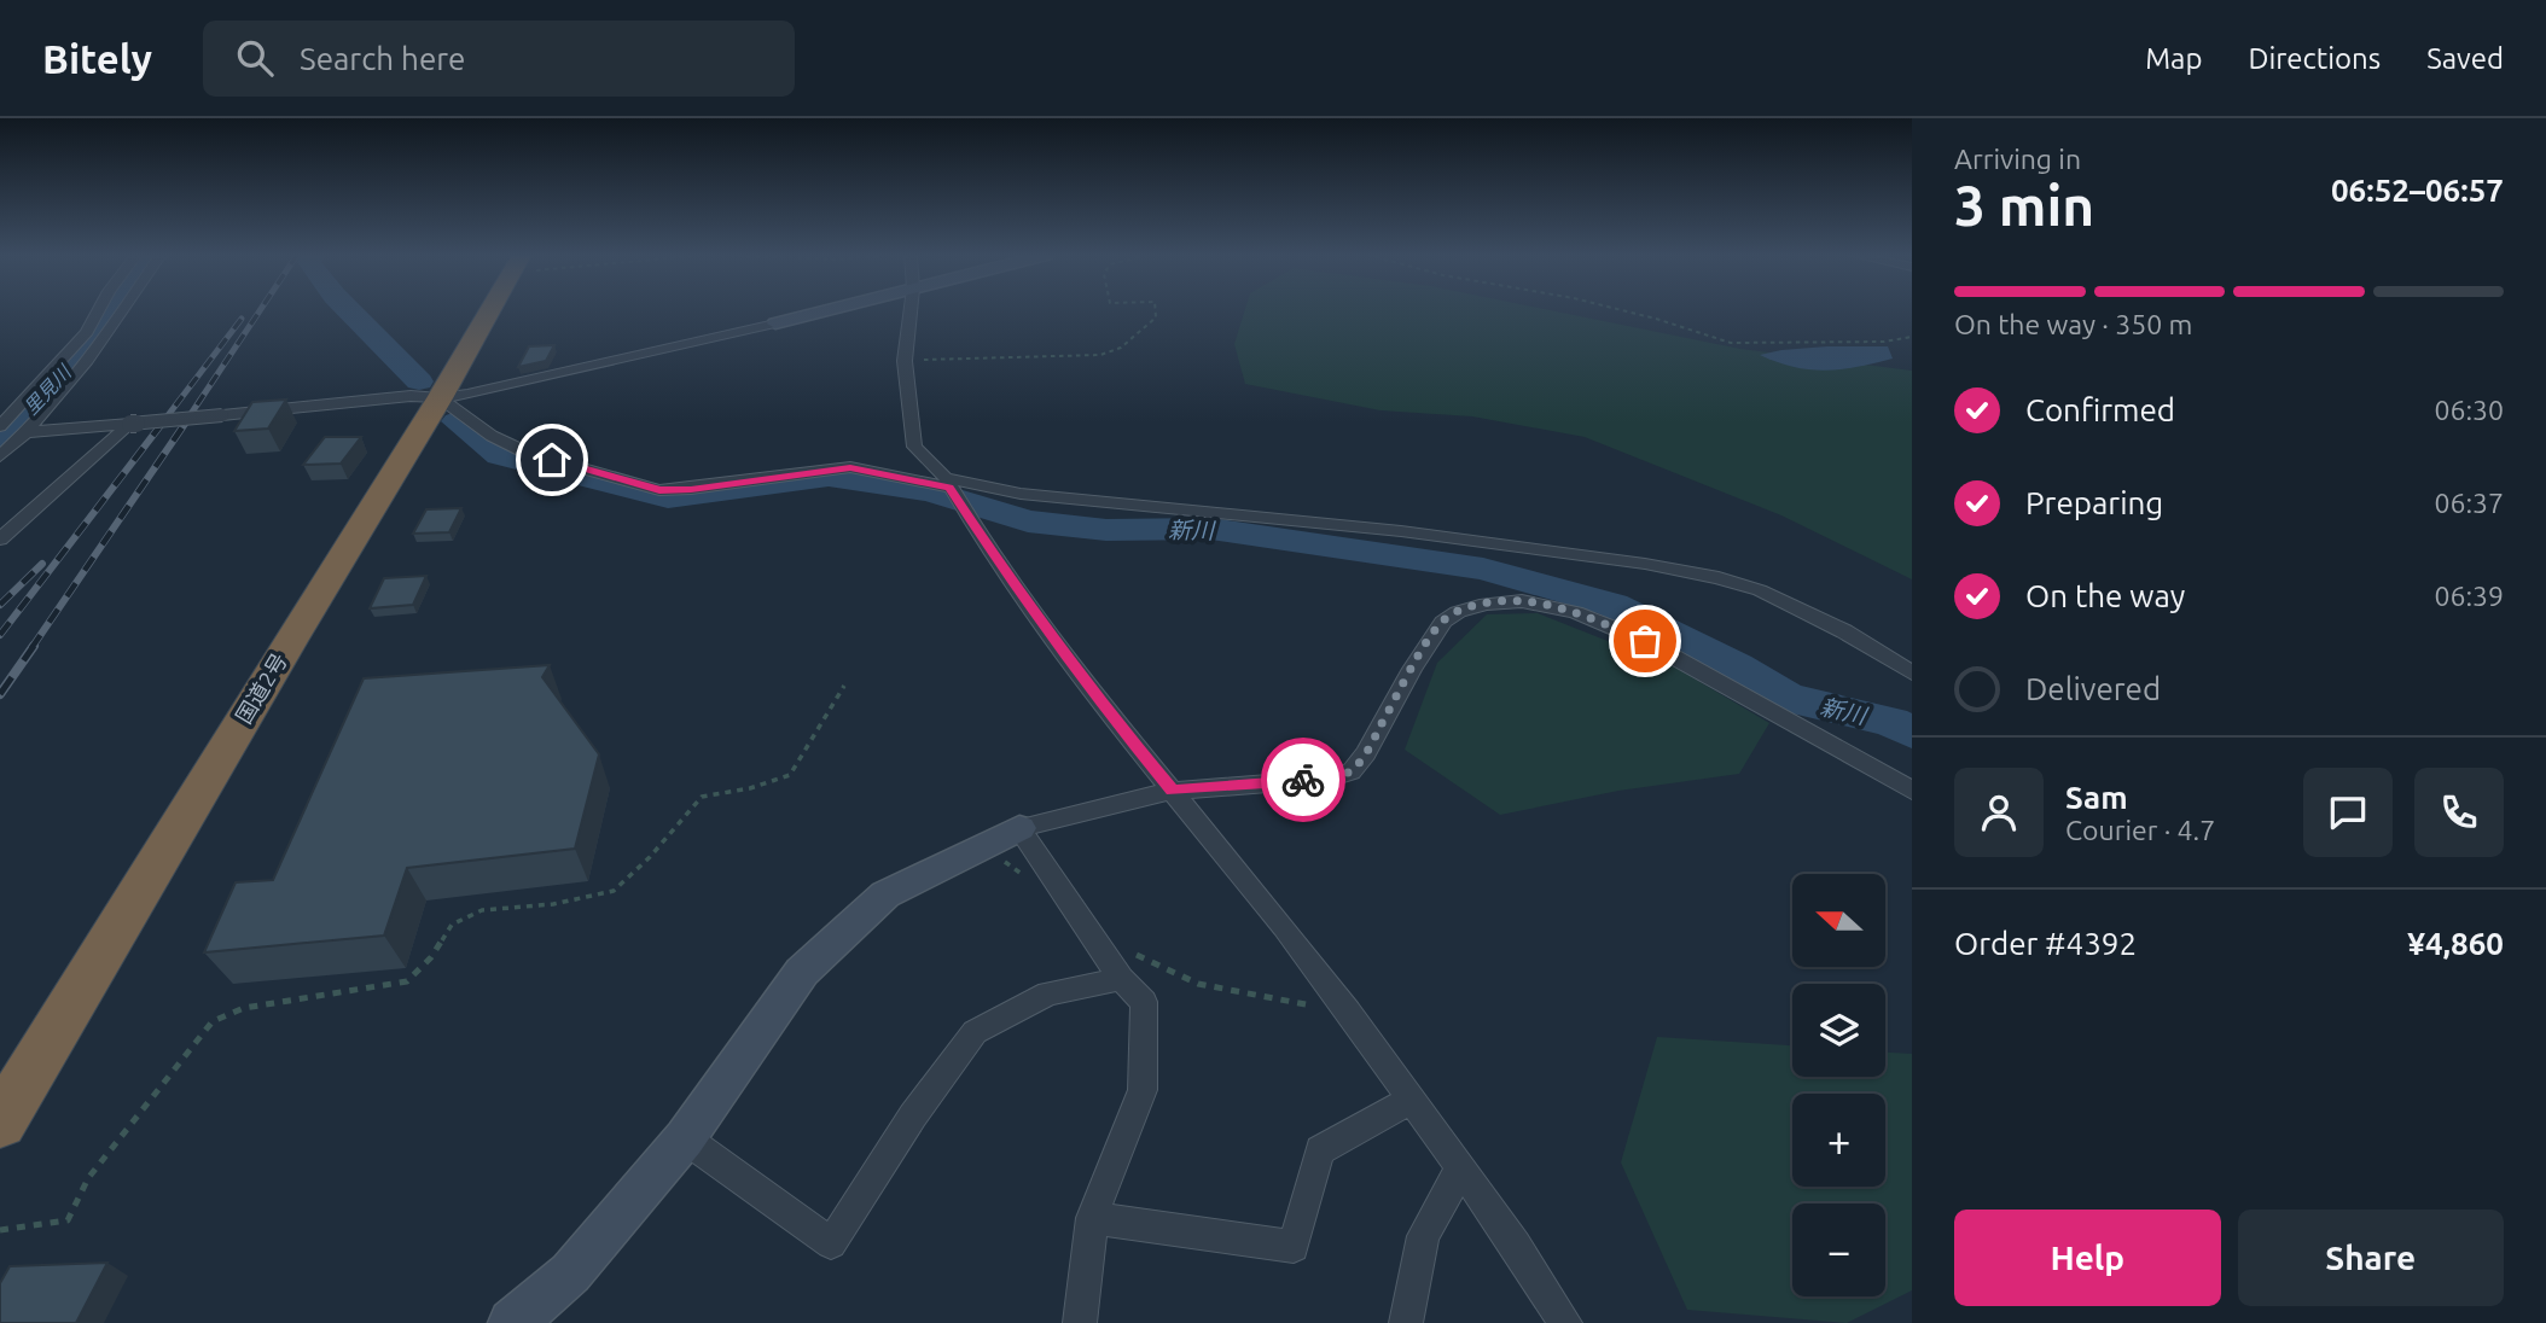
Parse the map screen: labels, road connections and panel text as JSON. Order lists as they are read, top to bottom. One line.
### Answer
{"streets":{"highway":["国道2号"]},"water":["里見川","新川"],"north":"left","page":{"header":"Bitely","search":"Search here","nav":["Map","Directions","Saved"],"heading":["3 min","Arriving in","06:52–06:57"],"panel":["Sam","Courier · 4.7","Order #4392","¥4,860"],"bar":"On the way · 350 m","list":[["Confirmed","06:30"],["Preparing","06:37"],["On the way","06:39"],"Delivered"],"map_buttons":["+","−"],"buttons":["Help","Share"]}}
